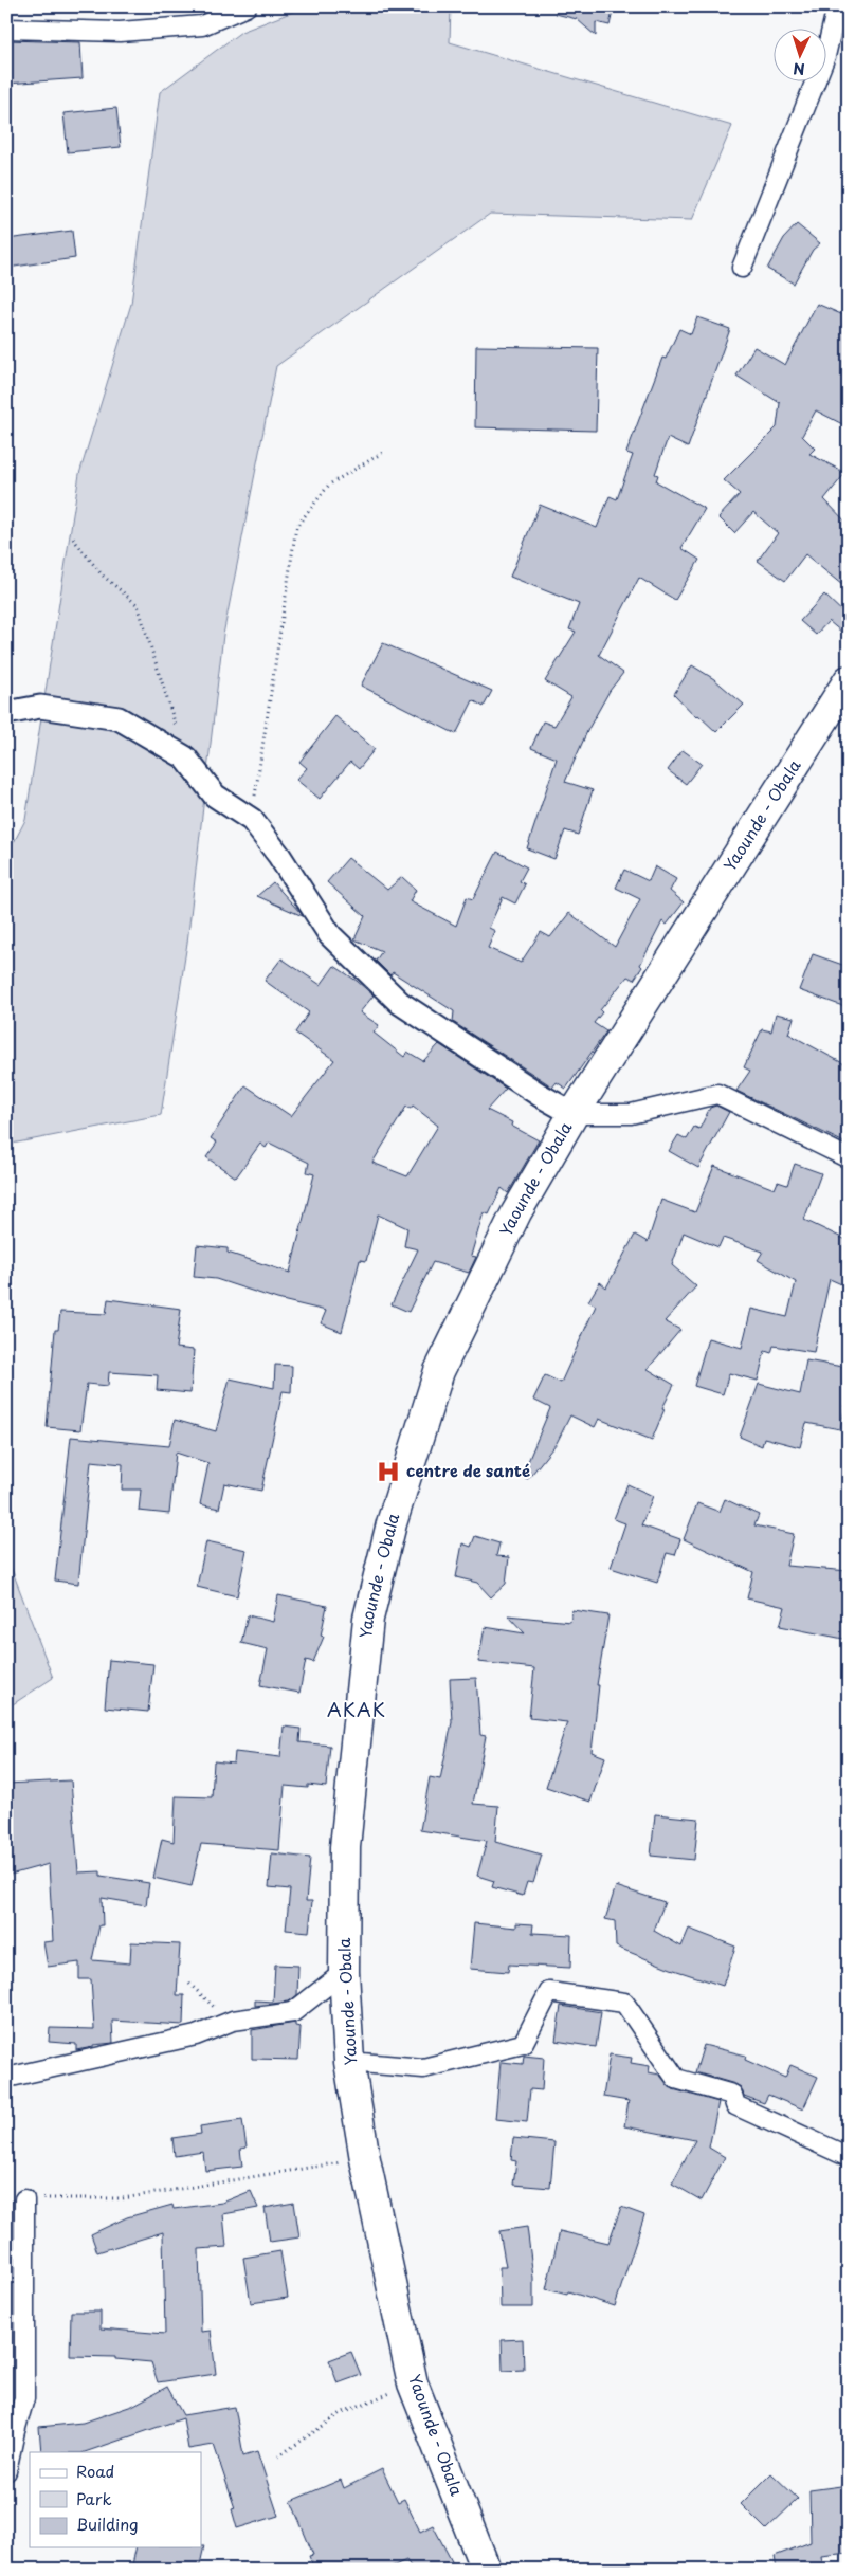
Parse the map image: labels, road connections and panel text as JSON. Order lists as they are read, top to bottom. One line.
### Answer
{"streets":{"highway":["Yaounde - Obala"]},"districts":["AKAK"],"places":{"hospital":["centre de santé"]},"legend":["Road","Park","Building"],"north":"bottom"}
